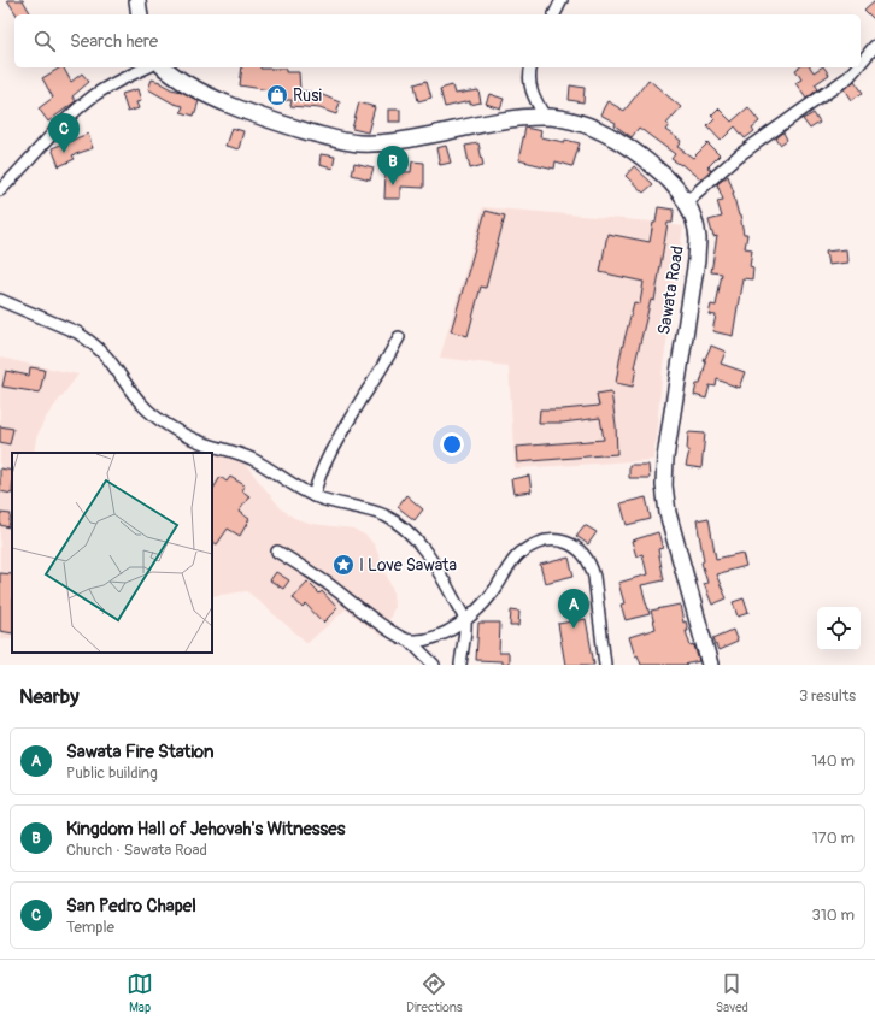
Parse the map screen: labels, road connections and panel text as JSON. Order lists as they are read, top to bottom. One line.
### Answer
{"streets":{"main road":["Sawata Road"]},"places":{"shop":["Rusi"],"place":["I Love Sawata"]},"page":{"search":"Search here","pins":["C","B","A"],"heading":["Nearby","3 results"],"list":[{"mark":"A","name":"Sawata Fire Station","note":"Public building","value":"140 m"},{"mark":"B","name":"Kingdom Hall of Jehovah's Witnesses","note":"Church · Sawata Road","value":"170 m"},{"mark":"C","name":"San Pedro Chapel","note":"Temple","value":"310 m"}],"nav":["Map","Directions","Saved"]}}
